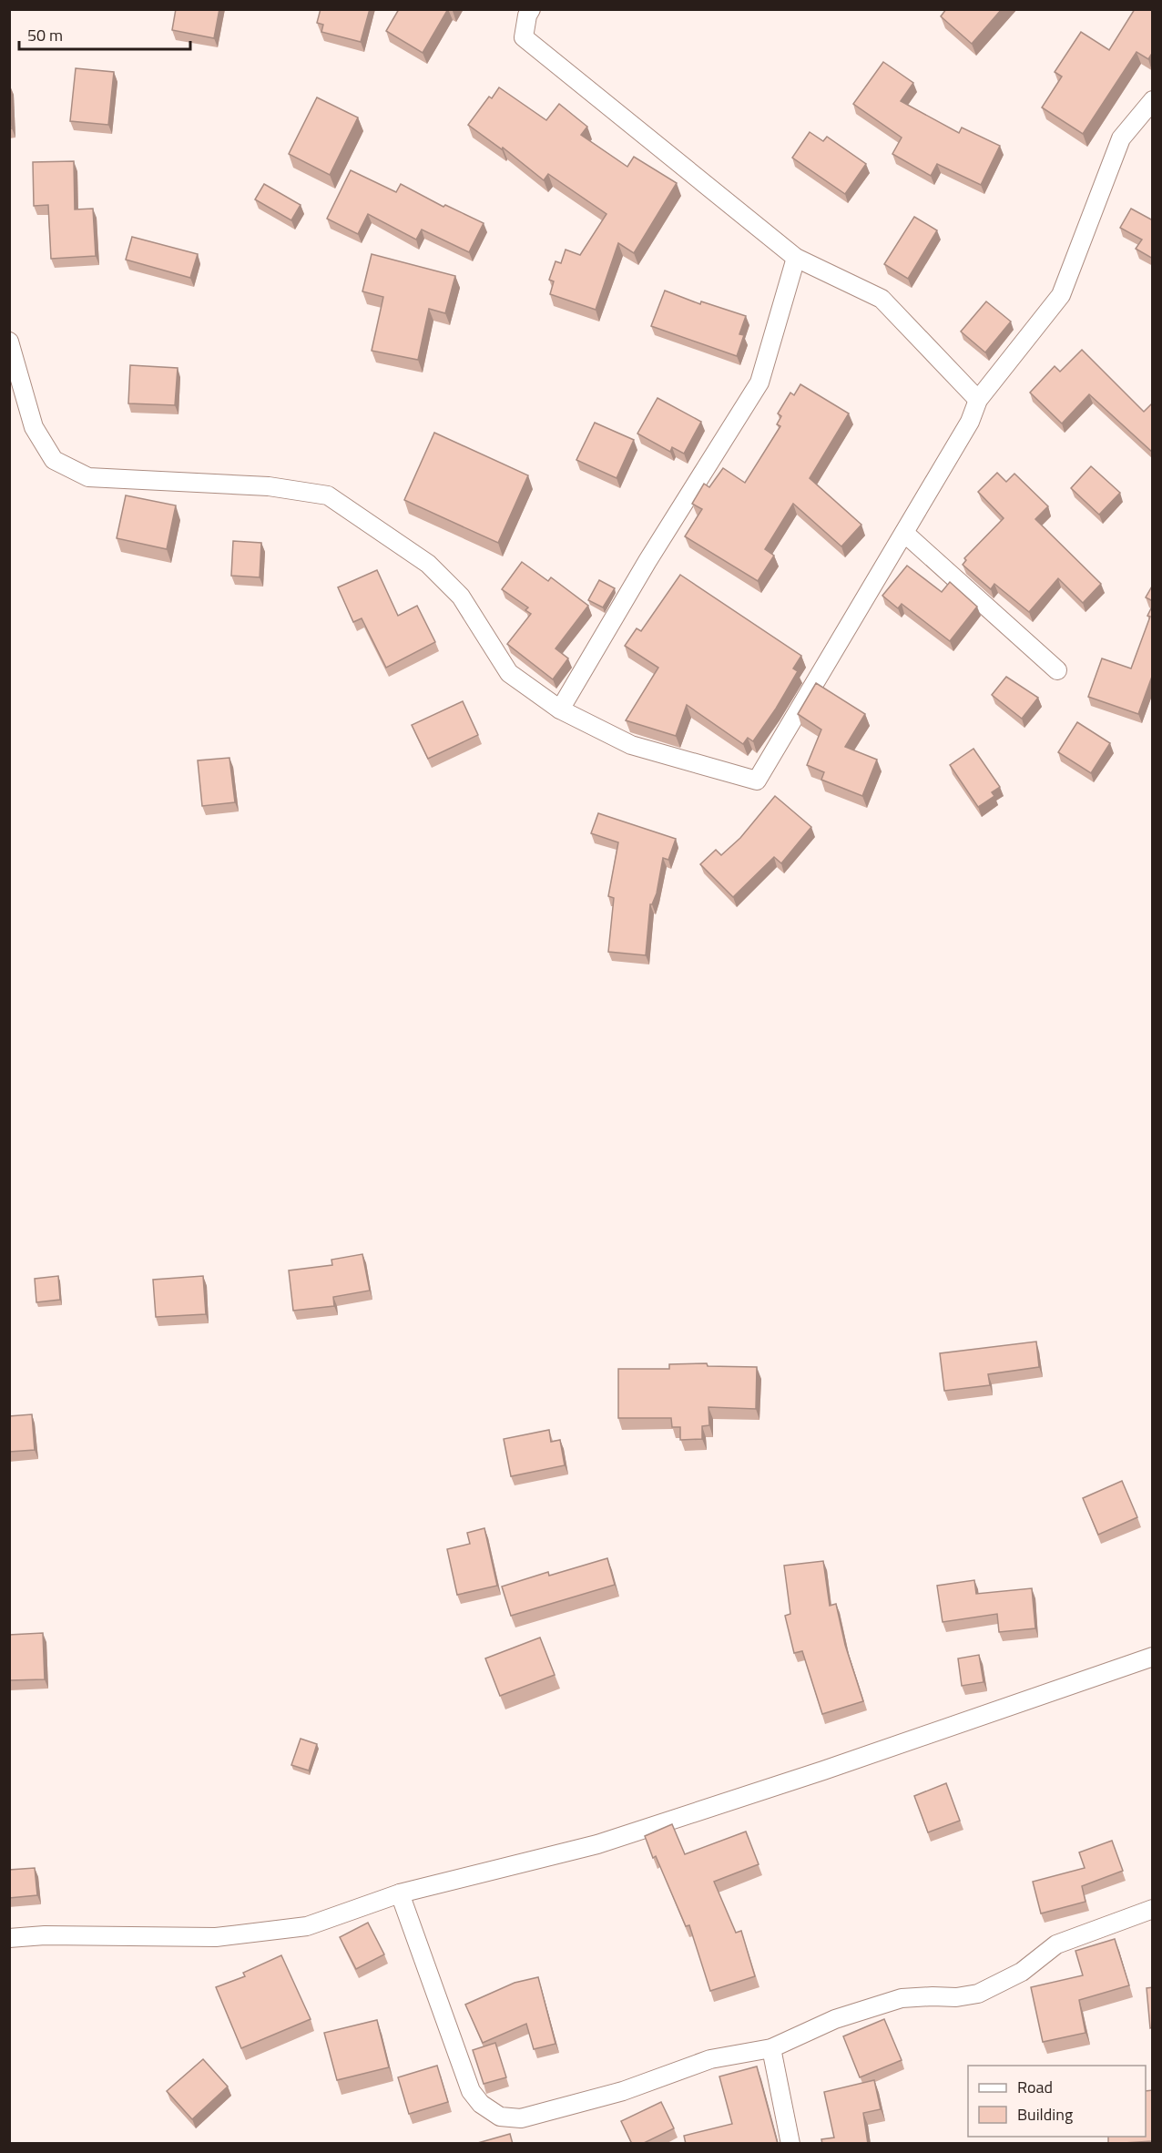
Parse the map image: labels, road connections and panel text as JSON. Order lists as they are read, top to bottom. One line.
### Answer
{"legend":["Road","Building"],"scale_bar":"50 m"}
